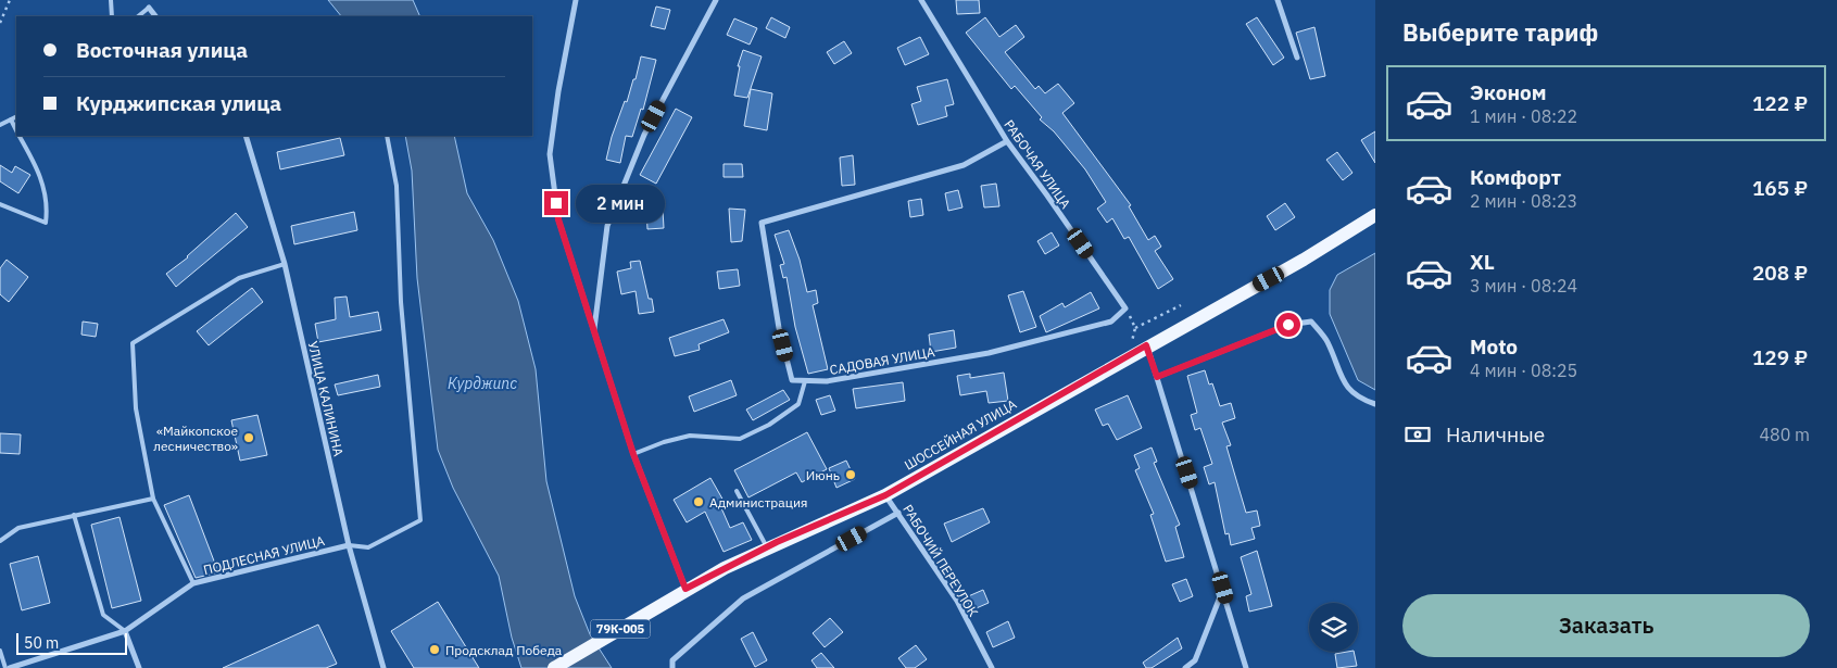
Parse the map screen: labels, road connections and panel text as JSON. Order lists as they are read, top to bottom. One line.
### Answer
{"streets":{"main road":["ШОССЕЙНАЯ УЛИЦА","79К-005"],"street":["РАБОЧАЯ УЛИЦА","САДОВАЯ УЛИЦА","УЛИЦА КАЛИНИНА","ПОДЛЕСНАЯ УЛИЦА","РАБОЧИЙ ПЕРЕУЛОК"]},"crossings":[["РАБОЧАЯ УЛИЦА","САДОВАЯ УЛИЦА"],["УЛИЦА КАЛИНИНА","ПОДЛЕСНАЯ УЛИЦА"],["ШОССЕЙНАЯ УЛИЦА","РАБОЧИЙ ПЕРЕУЛОК"]],"water":["Курджипс"],"places":["«Майкопское лесничество»","Июнь","Администрация","Продсклад Победа"],"scale_bar":"50 m","page":{"heading":"Выберите тариф","banner":["Восточная улица","Курджипская улица"],"list":[{"name":"Эконом","note":"1 мин · 08:22","value":"122 ₽"},{"name":"Комфорт","note":"2 мин · 08:23","value":"165 ₽"},{"name":"XL","note":"3 мин · 08:24","value":"208 ₽"},{"name":"Moto","note":"4 мин · 08:25","value":"129 ₽"}],"bubble":"2 мин","pay":["Наличные","480 m"],"buttons":"Заказать","scale":"50 m"}}
